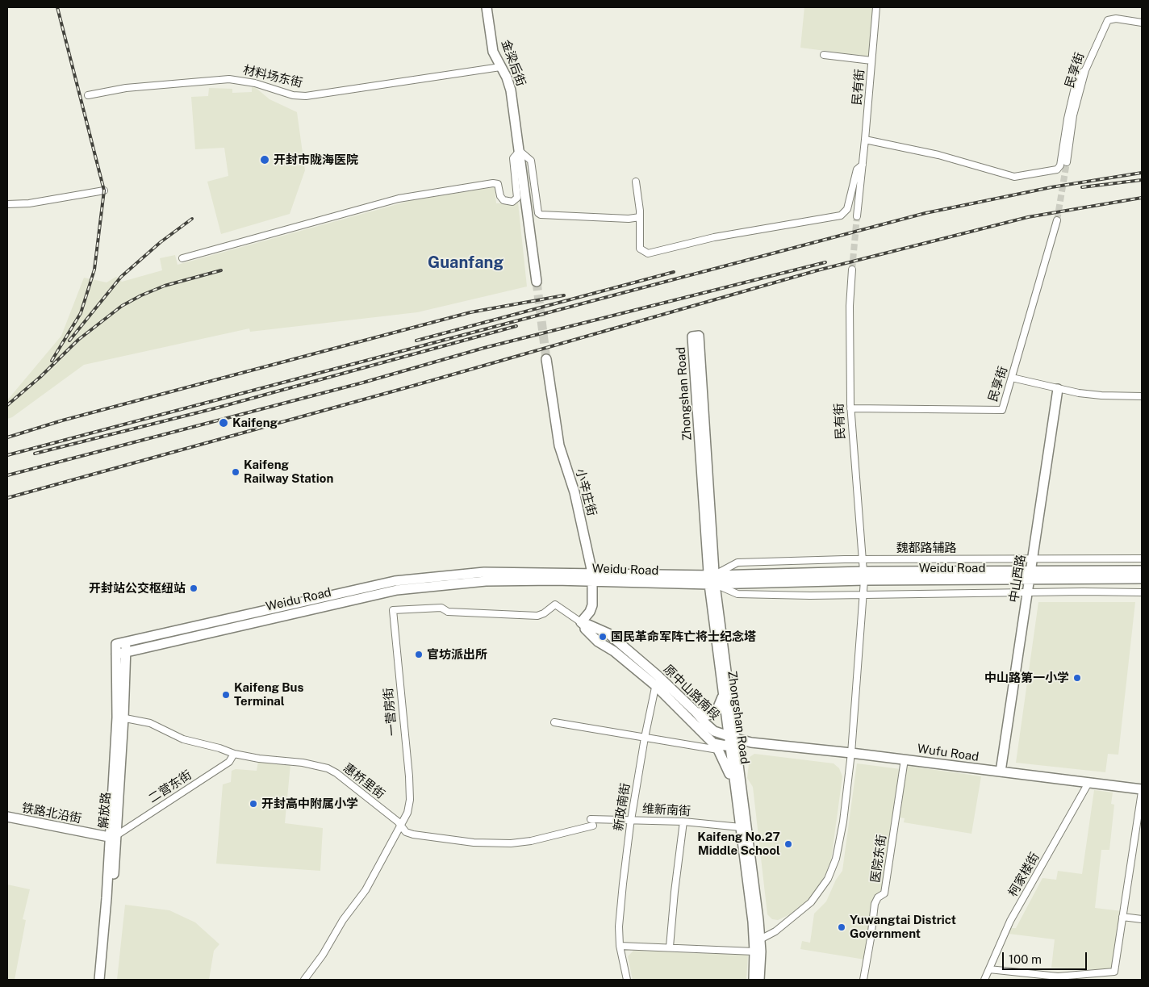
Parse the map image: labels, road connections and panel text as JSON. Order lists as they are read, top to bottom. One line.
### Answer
{"streets":{"main road":["金梁后街","Zhongshan Road","小辛庄街","Weidu Road","中山西路","原中山路南段","Wufu Road","解放路","铁路北沿街"],"street":["民享街","材料场东街","民有街","魏都路辅路","一营房街","惠桥里街","二营东街","新政南街","维新南街","医院东街","柯家楼街"]},"crossings":[["金梁后街","材料场东街"],["民享街","民有街"],["民有街","Zhongshan Road"],["民有街","魏都路辅路"],["民有街","Weidu Road"],["民有街","Wufu Road"],["Zhongshan Road","魏都路辅路"],["Zhongshan Road","Weidu Road"],["Zhongshan Road","原中山路南段"],["Zhongshan Road","维新南街"],["小辛庄街","Weidu Road"],["小辛庄街","原中山路南段"],["小辛庄街","一营房街"],["魏都路辅路","Weidu Road"],["魏都路辅路","中山西路"],["Weidu Road","中山西路"],["Weidu Road","解放路"],["中山西路","Wufu Road"],["原中山路南段","一营房街"],["原中山路南段","Wufu Road"],["原中山路南段","新政南街"],["一营房街","惠桥里街"],["Wufu Road","医院东街"],["Wufu Road","柯家楼街"],["惠桥里街","二营东街"],["惠桥里街","解放路"],["惠桥里街","维新南街"],["二营东街","解放路"],["二营东街","铁路北沿街"],["新政南街","维新南街"],["解放路","铁路北沿街"]],"districts":["Guanfang"],"places":["开封市陇海医院","Kaifeng","Kaifeng Railway Station","开封站公交枢纽站","国民革命军阵亡将士纪念塔","官坊派出所","中山路第一小学","Kaifeng Bus Terminal","开封高中附属小学","Kaifeng No.27 Middle School","Yuwangtai District Government"],"scale_bar":"100 m"}
